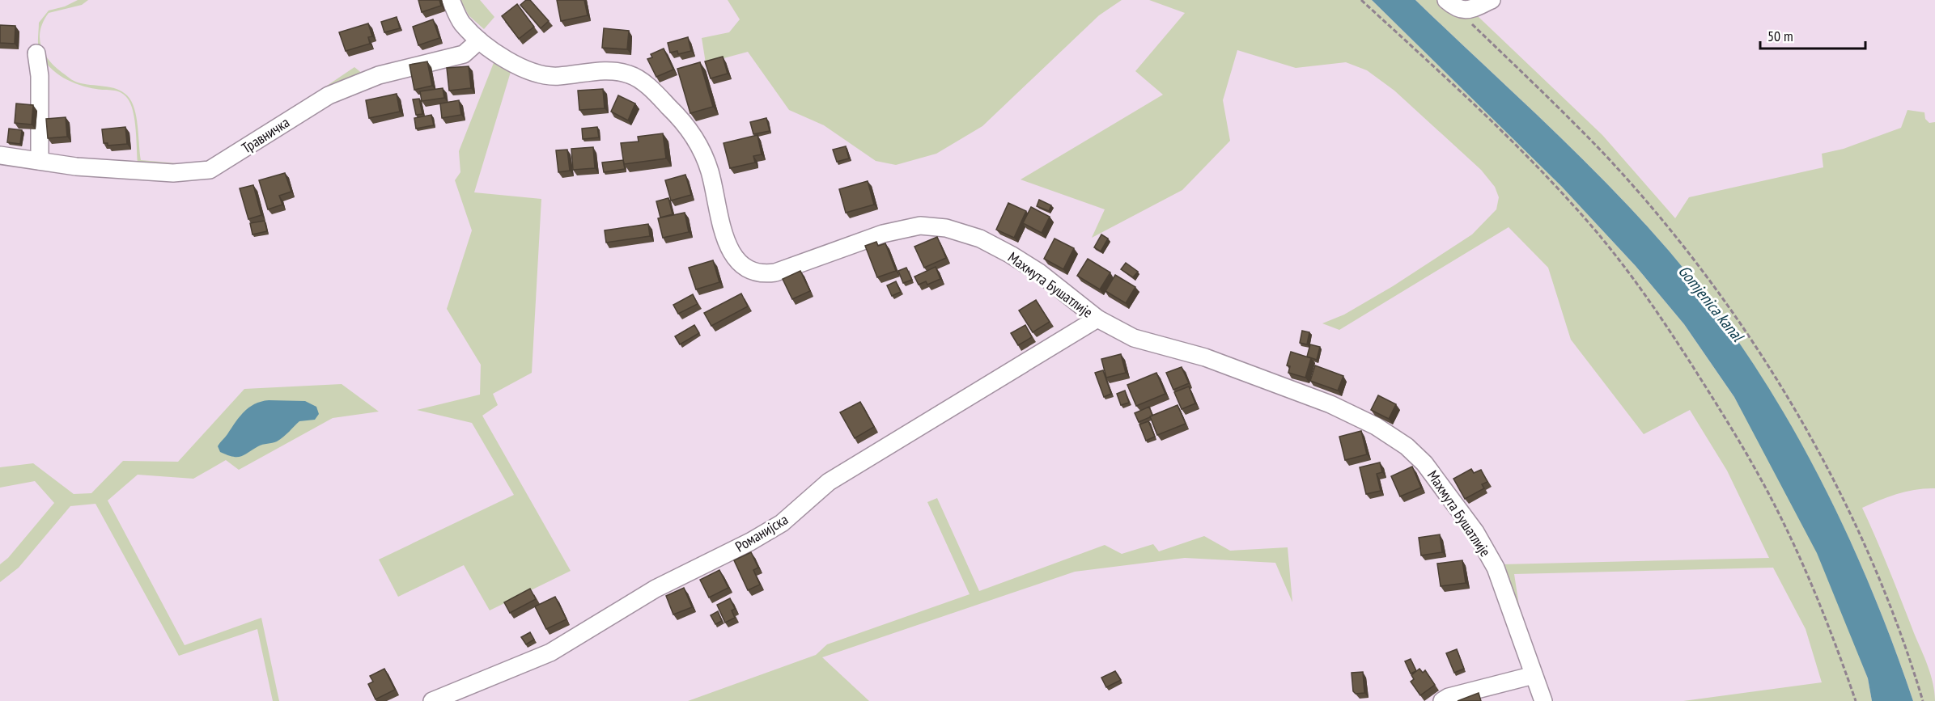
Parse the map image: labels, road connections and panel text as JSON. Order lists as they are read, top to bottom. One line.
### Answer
{"streets":{"street":["Травничка","Махмута Бушатлије","Романијска"]},"crossings":[["Травничка","Махмута Бушатлије"],["Махмута Бушатлије","Романијска"]],"water":["Gomjenica kanal"],"scale_bar":"50 m"}
